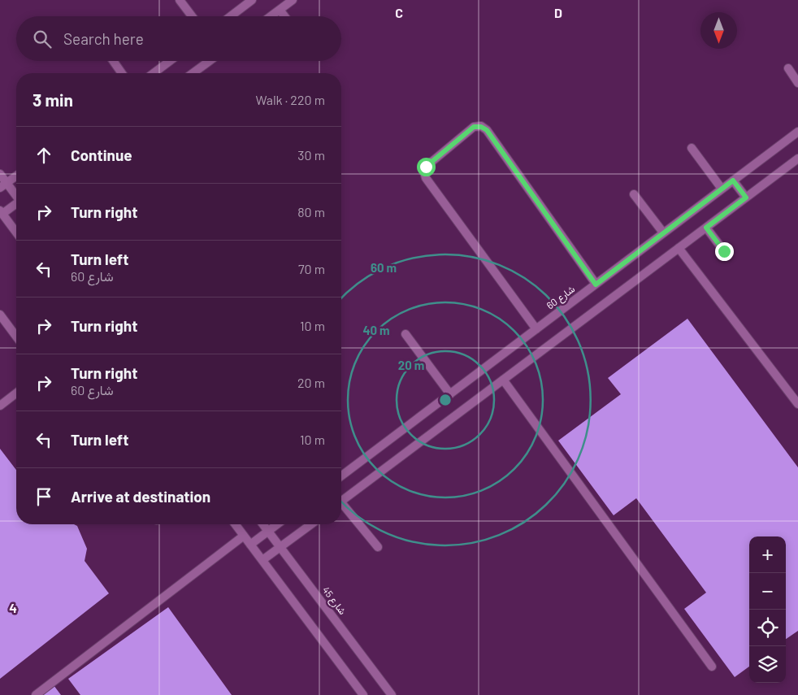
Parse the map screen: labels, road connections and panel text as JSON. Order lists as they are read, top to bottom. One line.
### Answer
{"streets":{"lane":["شارع 60","شارع 45"]},"north":"bottom","page":{"search":"Search here","heading":["3 min","Walk · 220 m"],"list":[["Continue","30 m"],["Turn right","80 m"],["Turn left","شارع 60","70 m"],["Turn right","10 m"],["Turn right","شارع 60","20 m"],["Turn left","10 m"],"Arrive at destination"],"map_buttons":["+","−"]},"grid":{"columns":["C","D"],"rows":["4"]},"rings":["60 m","40 m","20 m"]}
